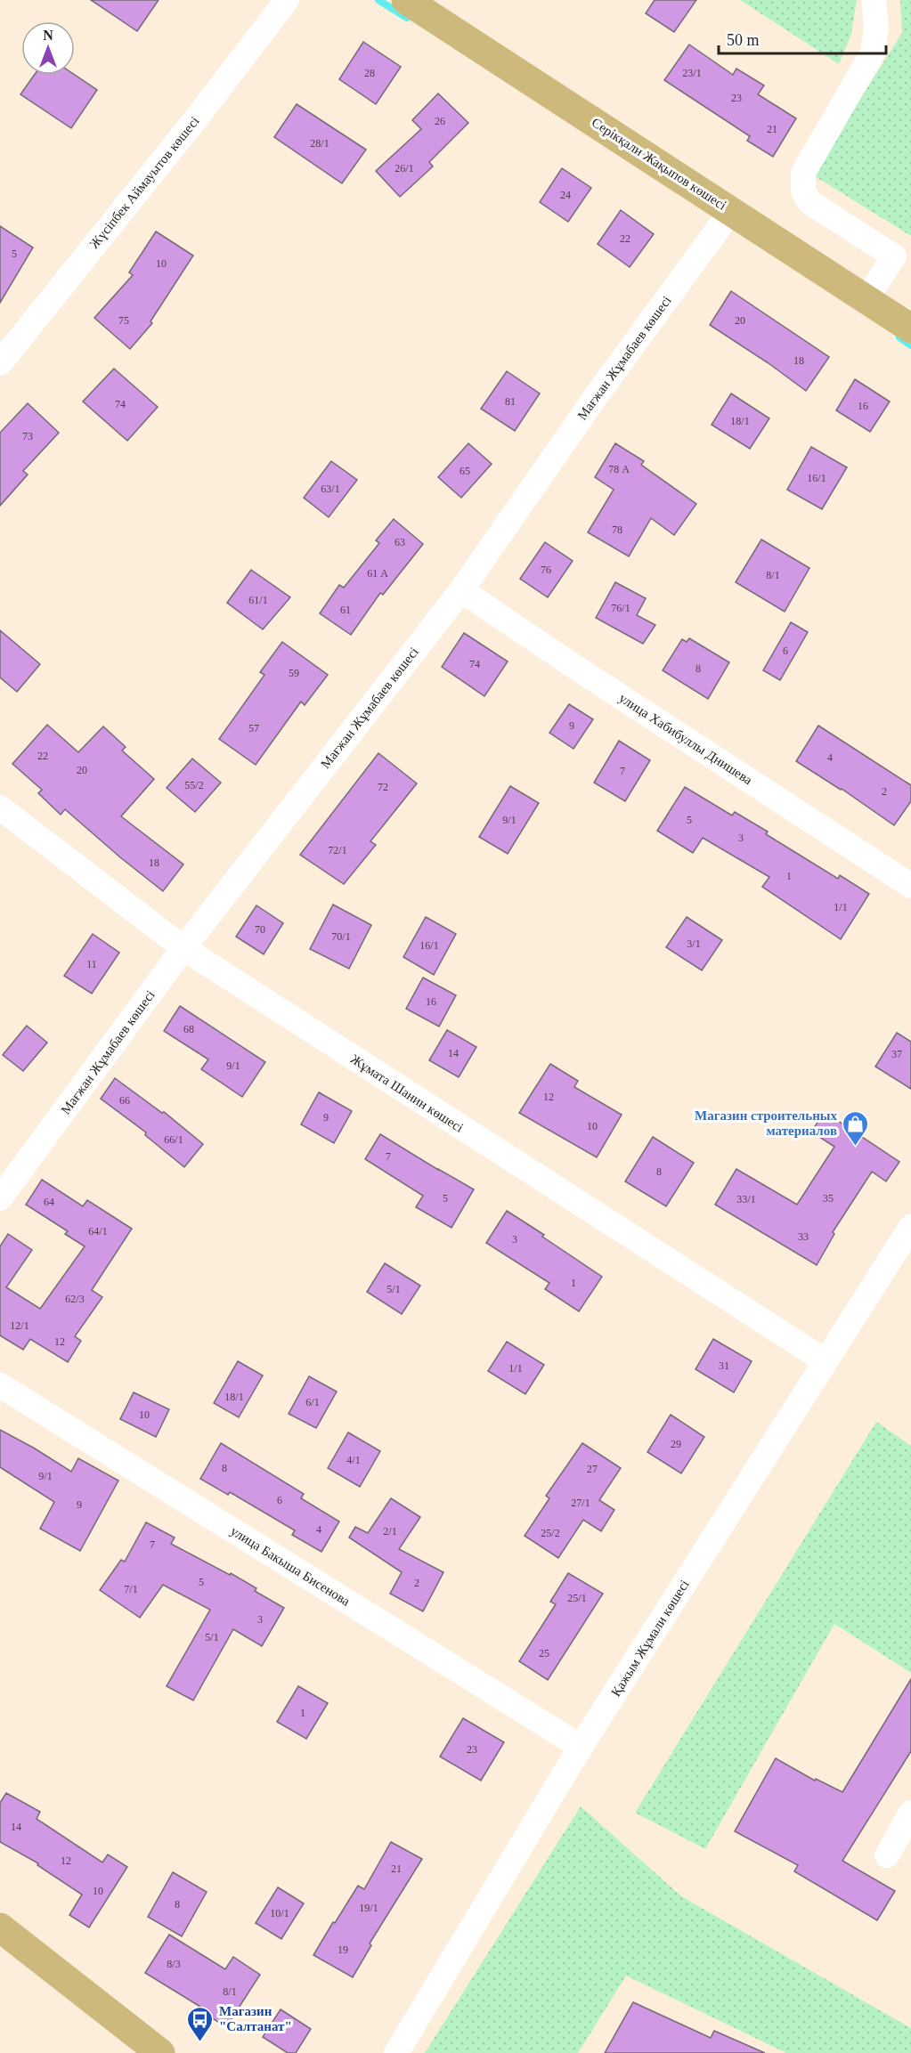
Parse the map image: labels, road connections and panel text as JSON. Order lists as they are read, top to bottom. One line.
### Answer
{"streets":{"main road":["Серікқали Жақыпов көшесі"],"street":["Жүсіпбек Аймауытов көшесі","Мағжан Жұмабаев көшесі","улица Хабибуллы Днишева","Жұмата Шанин көшесі","улица Бакыша Бисенова","Қажым Жұмали көшесі"]},"crossings":[["Серікқали Жақыпов көшесі","Мағжан Жұмабаев көшесі"],["Мағжан Жұмабаев көшесі","улица Хабибуллы Днишева"],["Мағжан Жұмабаев көшесі","Жұмата Шанин көшесі"],["Жұмата Шанин көшесі","Қажым Жұмали көшесі"],["улица Бакыша Бисенова","Қажым Жұмали көшесі"]],"places":{"shop":["Магазин строительных материалов"],"bus stop":["Магазин \"Салтанат\""]},"house_numbers":["28","23/1","23","26","21","28/1","26/1","24","22","5","10","75","20","18","81","74","16","18/1","73","78 А","65","16/1","63/1","78","63","76","61 А","8/1","61/1","76/1","61","6","74","8","59","9","57","22","4","20","7","55/2","72","2","9/1","5","3","72/1","18","1","1/1","70","70/1","3/1","16/1","11","16","68","14","37","9/1","12","66","9","10","66/1","7","8","5","35","33/1","64","64/1","33","3","1","5/1","62/3","12/1","12","31","1/1","18/1","6/1","10","29","4/1","8","27","9/1","6","27/1","9","4","2/1","25/2","7","5","2","7/1","25/1","3","5/1","25","1","23","14","12","21","10","8","19/1","10/1","19","8/3","8/1"],"scale_bar":"50 m","north":"top"}
